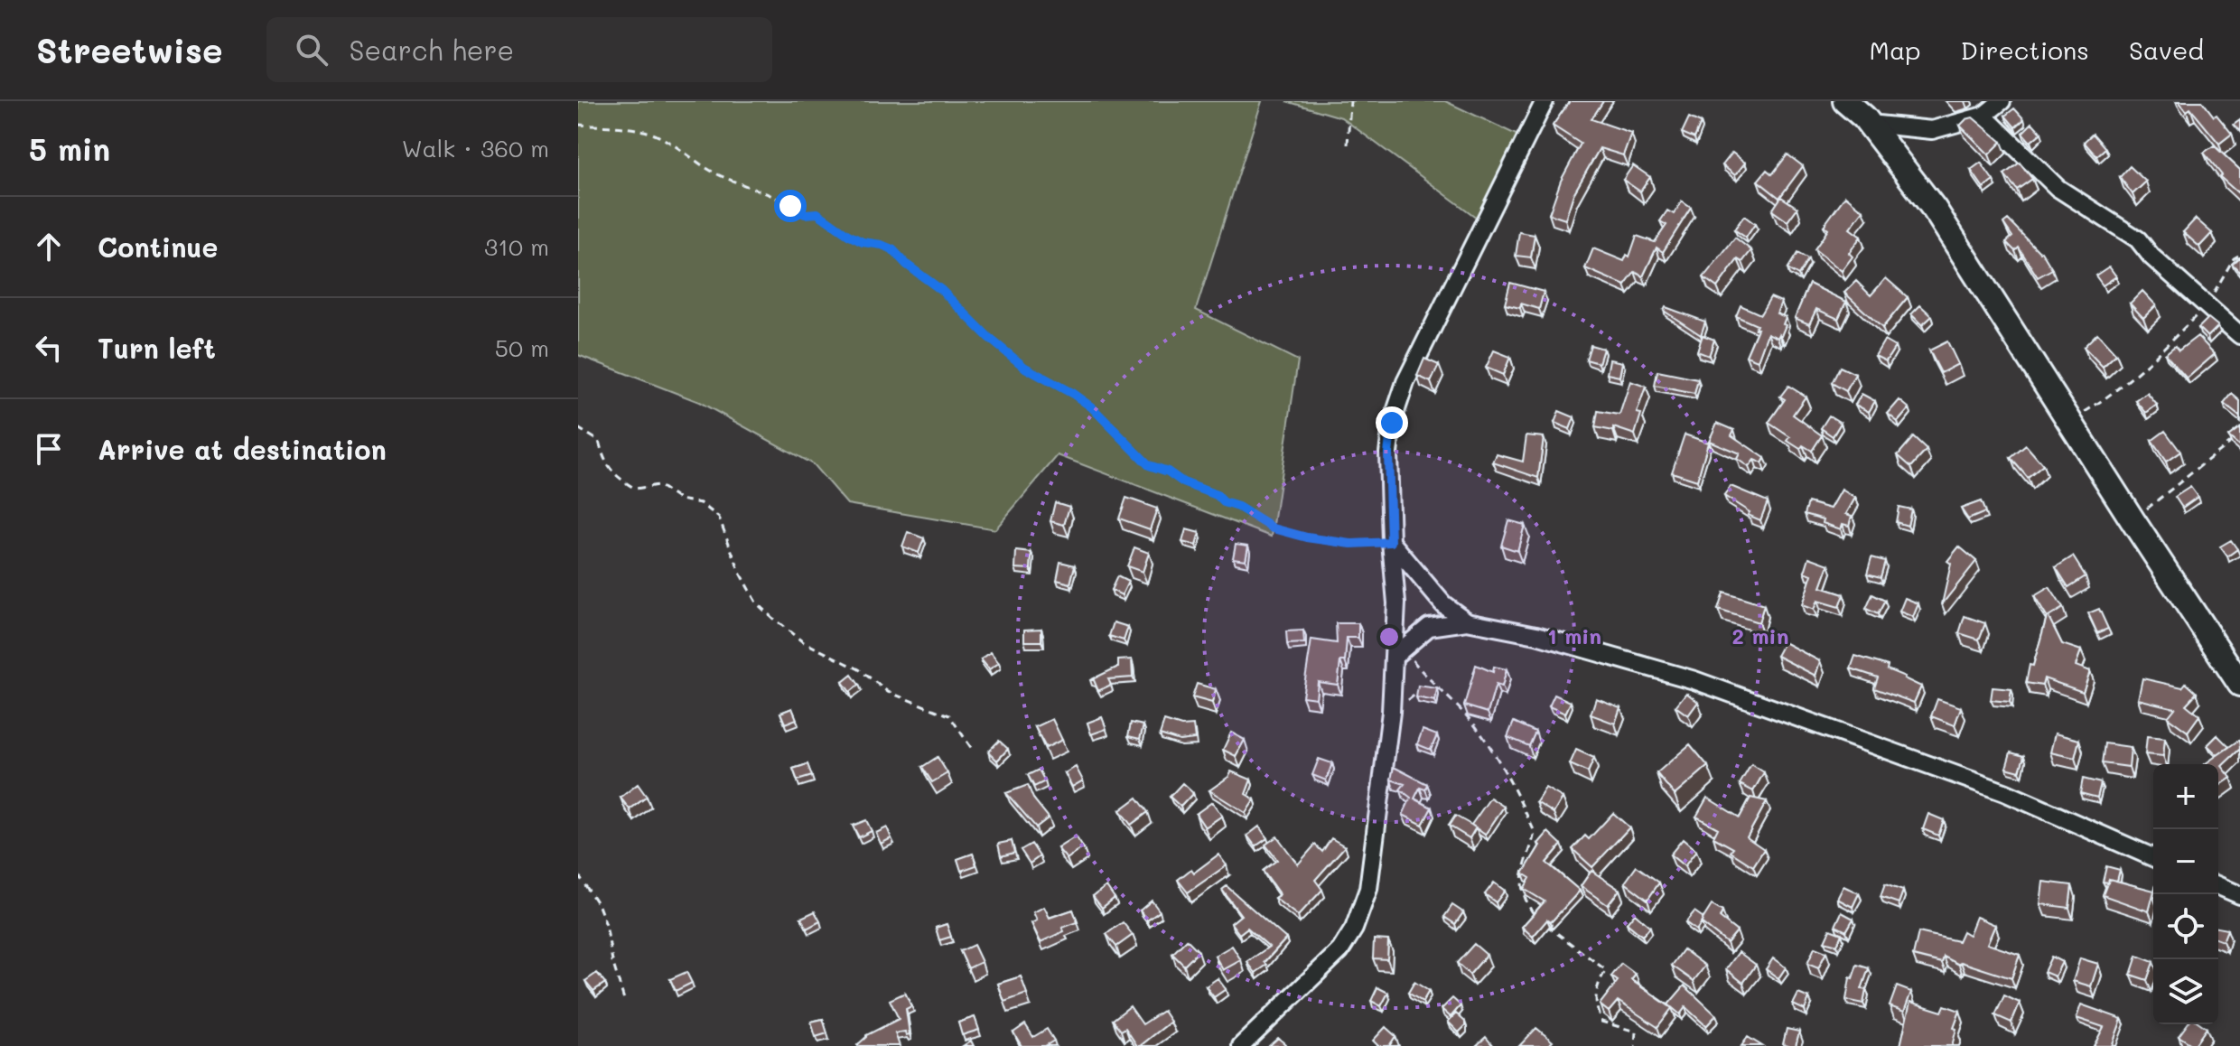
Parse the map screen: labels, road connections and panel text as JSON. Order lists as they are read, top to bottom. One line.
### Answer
{"page":{"header":"Streetwise","search":"Search here","nav":["Map","Directions","Saved"],"heading":["5 min","Walk · 360 m"],"list":[["Continue","310 m"],["Turn left","50 m"],"Arrive at destination"],"map_buttons":["+","−"]},"rings":["1 min","2 min"]}
